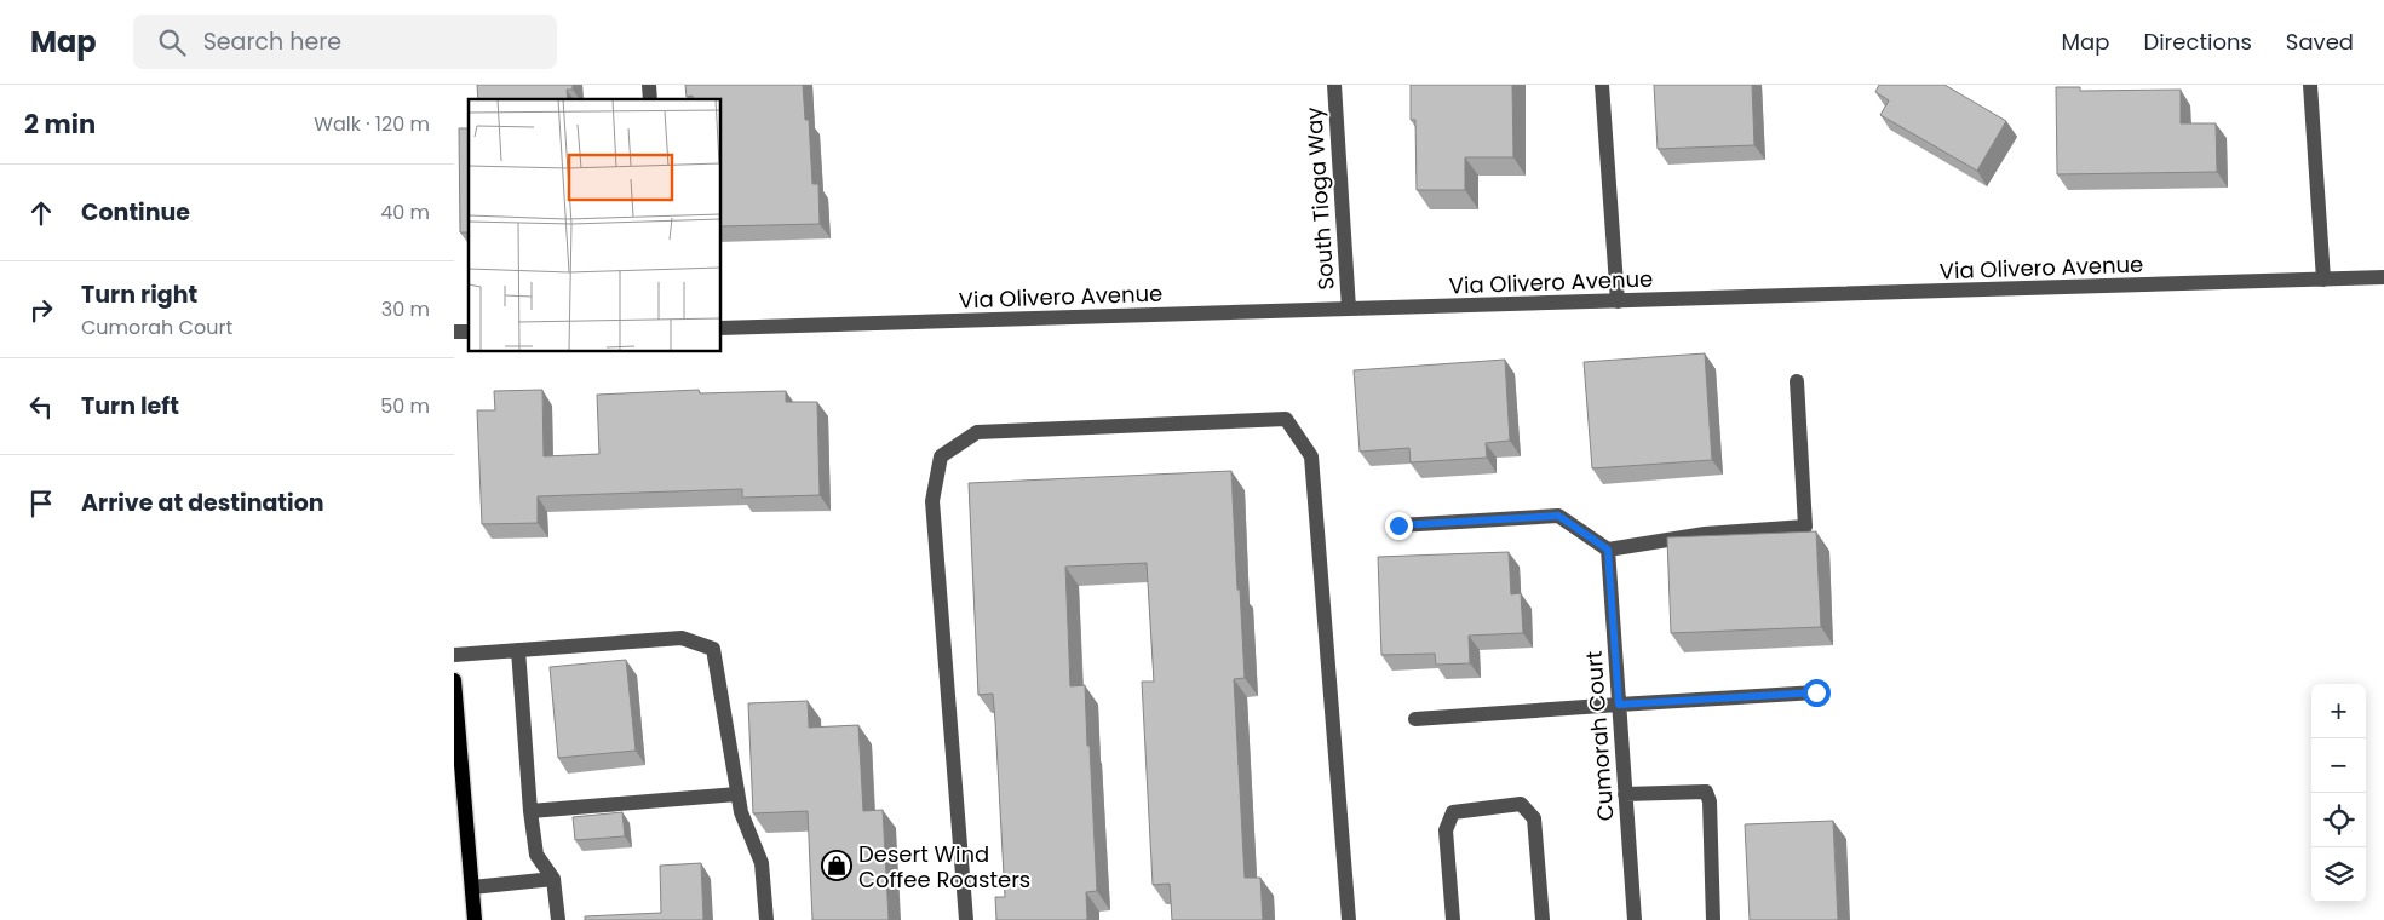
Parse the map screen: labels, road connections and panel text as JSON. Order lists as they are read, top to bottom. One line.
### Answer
{"streets":{"street":["South Tioga Way","Via Olivero Avenue","Cumorah Court"]},"crossings":[["South Tioga Way","Via Olivero Avenue"]],"places":{"shop":["Desert Wind Coffee Roasters"]},"page":{"header":"Map","search":"Search here","nav":["Map","Directions","Saved"],"heading":["2 min","Walk · 120 m"],"list":[["Continue","40 m"],["Turn right","Cumorah Court","30 m"],["Turn left","50 m"],"Arrive at destination"],"map_buttons":["+","−"]}}
